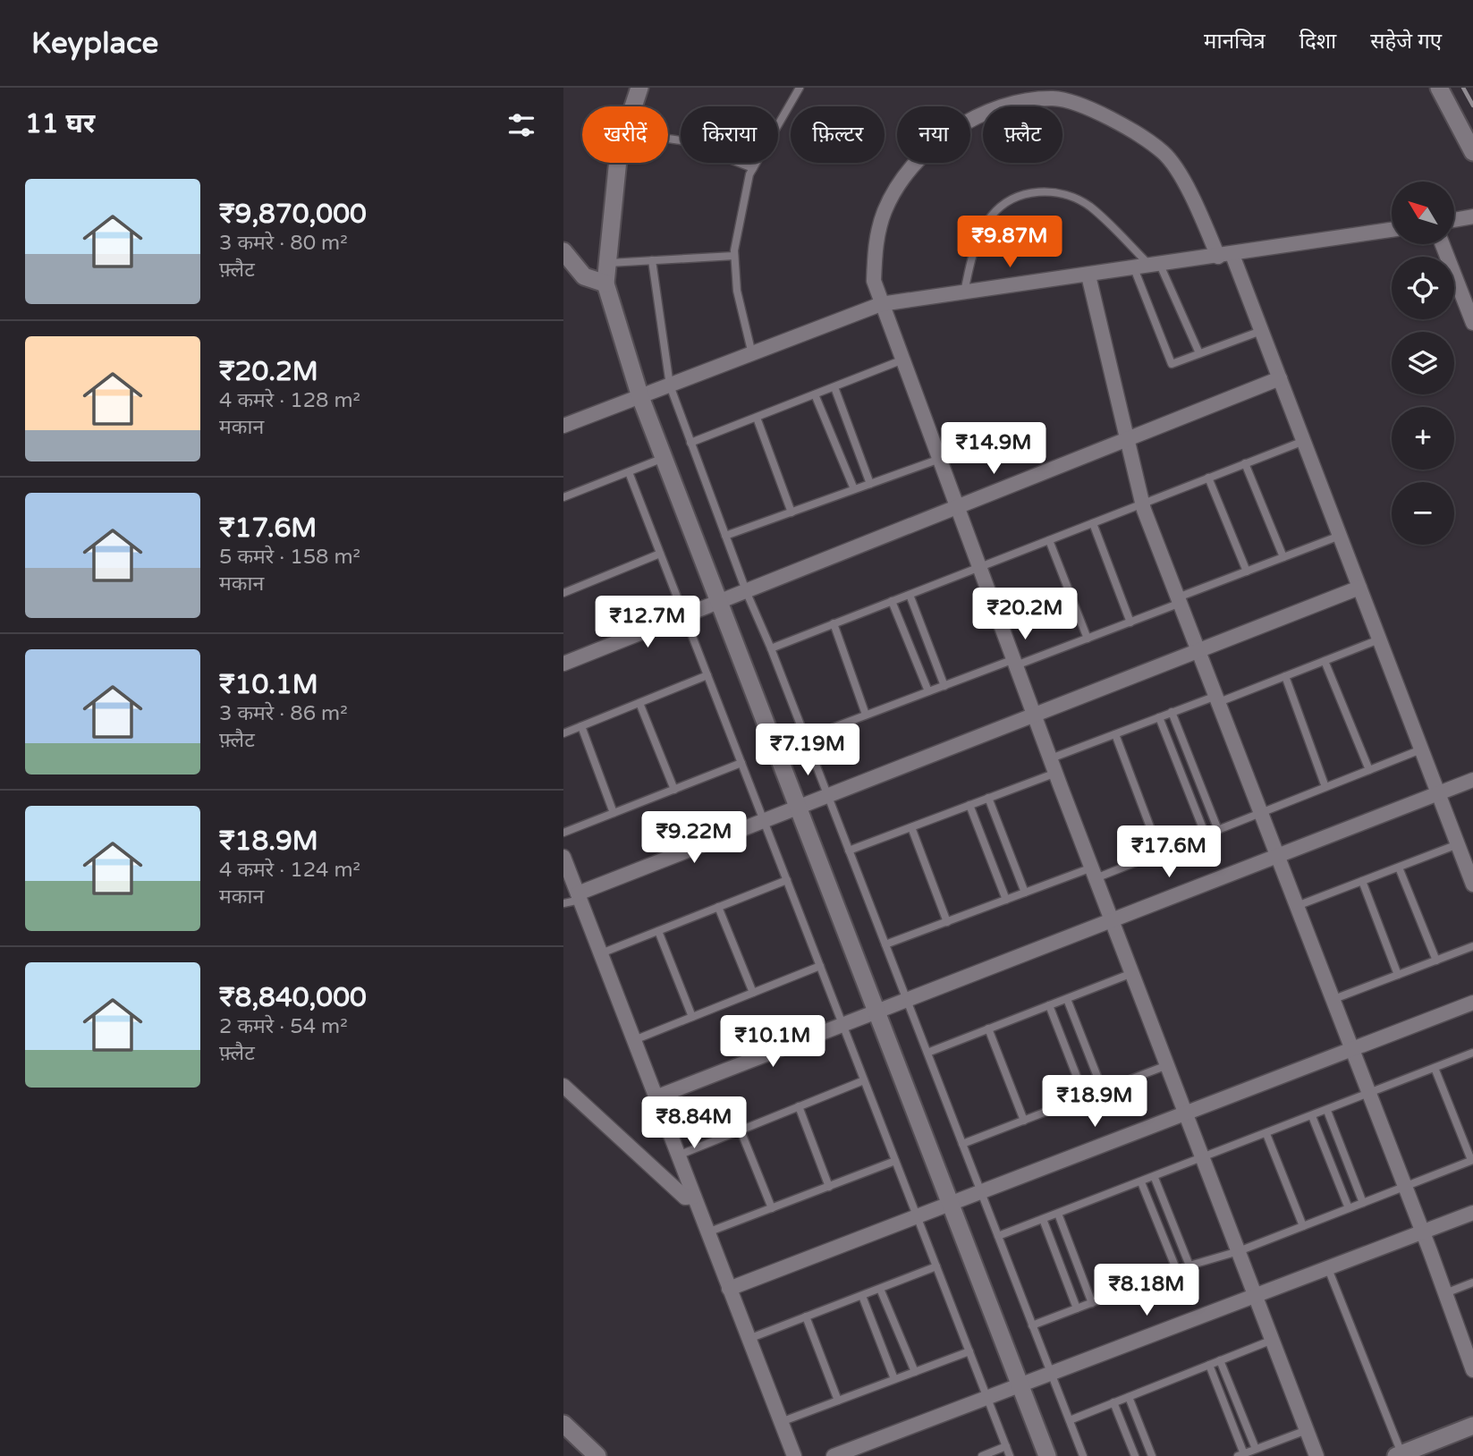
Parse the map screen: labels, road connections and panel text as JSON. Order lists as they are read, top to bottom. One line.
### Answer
{"north":"top left","page":{"header":"Keyplace","nav":["मानचित्र","दिशा","सहेजे गए"],"heading":"11 घर","chip":["खरीदें","किराया","फ़िल्टर","नया","फ़्लैट"],"list":[{"name":"₹9,870,000","note":"3 कमरे · 80 m² · फ़्लैट"},{"name":"₹20.2M","note":"4 कमरे · 128 m² · मकान"},{"name":"₹17.6M","note":"5 कमरे · 158 m² · मकान"},{"name":"₹10.1M","note":"3 कमरे · 86 m² · फ़्लैट"},{"name":"₹18.9M","note":"4 कमरे · 124 m² · मकान"},{"name":"₹8,840,000","note":"2 कमरे · 54 m² · फ़्लैट"}],"map_buttons":["+","−"],"price":["₹9.87M","₹14.9M","₹20.2M","₹12.7M","₹7.19M","₹9.22M","₹17.6M","₹10.1M","₹18.9M","₹8.84M","₹8.18M"]}}
